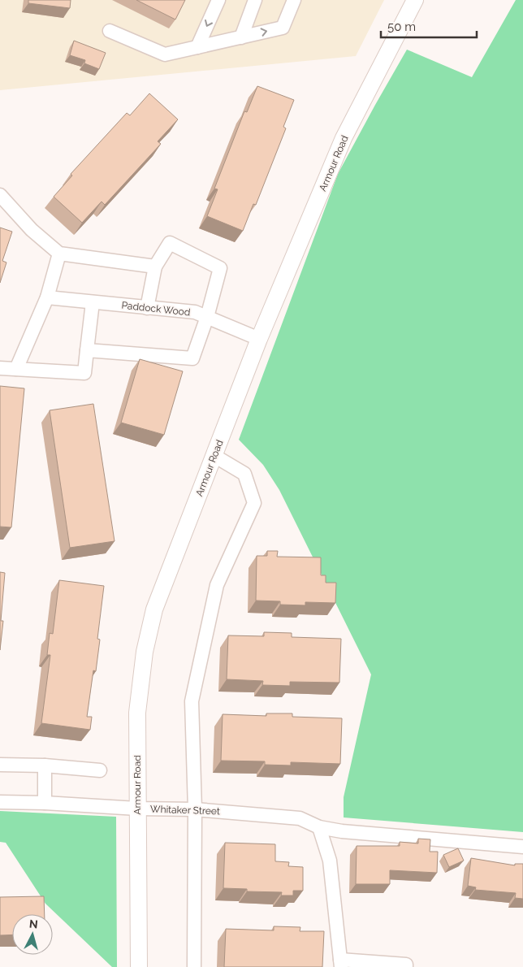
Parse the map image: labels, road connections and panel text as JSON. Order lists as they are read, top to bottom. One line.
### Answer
{"streets":{"main road":["Armour Road"],"street":["Paddock Wood","Whitaker Street"]},"crossings":[["Armour Road","Paddock Wood"],["Armour Road","Whitaker Street"]],"scale_bar":"50 m","north":"top"}
